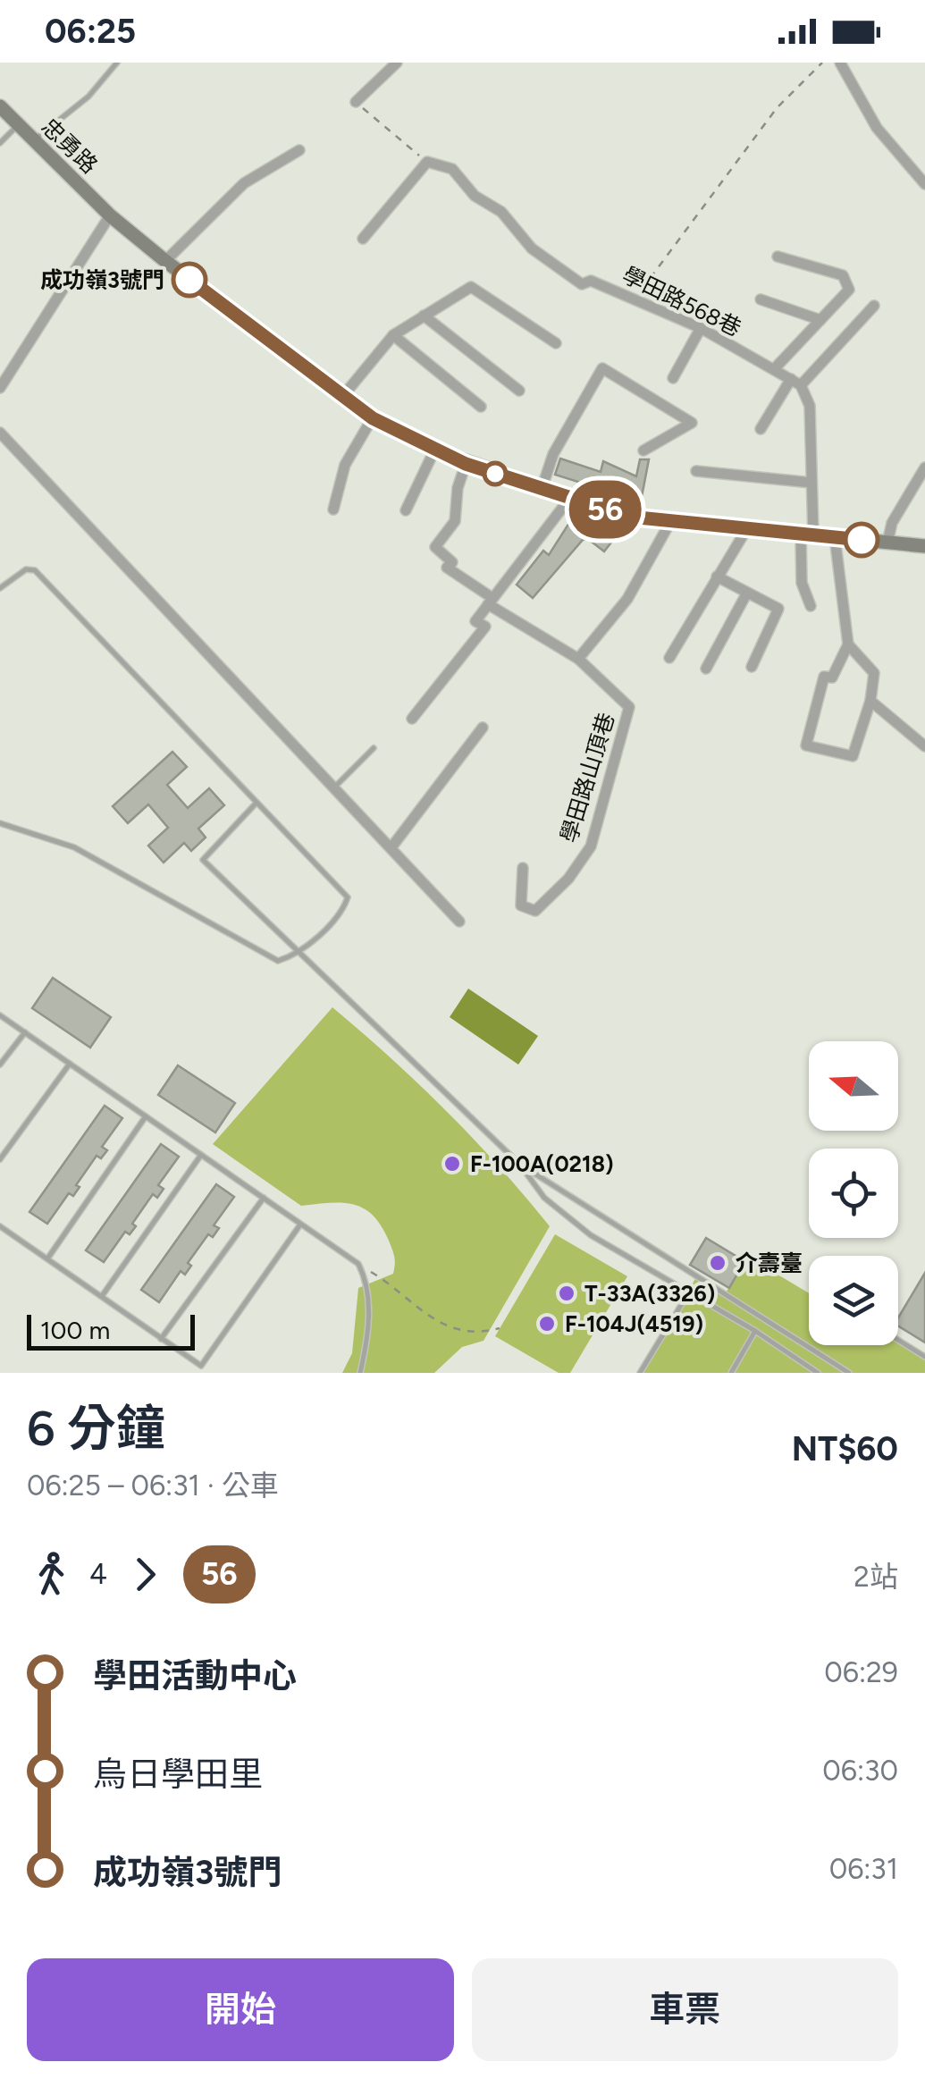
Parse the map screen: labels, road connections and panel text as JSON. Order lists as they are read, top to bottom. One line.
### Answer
{"streets":{"main road":["忠勇路"],"street":["學田路568巷","學田路山頂巷"]},"crossings":[["忠勇路","學田路山頂巷"]],"places":["成功嶺3號門","F-100A(0218)","介壽臺","T-33A(3326)","F-104J(4519)"],"lines":["bus line 56"],"scale_bar":"100 m","north":"left","page":{"status":"06:25","on_map":"56","scale":"100 m","heading":["6 分鐘","06:25 – 06:31 · 公車","NT$60"],"legs":["4","56","2站"],"list":[{"name":"學田活動中心","value":"06:29"},{"name":"烏日學田里","value":"06:30"},{"name":"成功嶺3號門","value":"06:31"}],"buttons":["開始","車票"]}}
